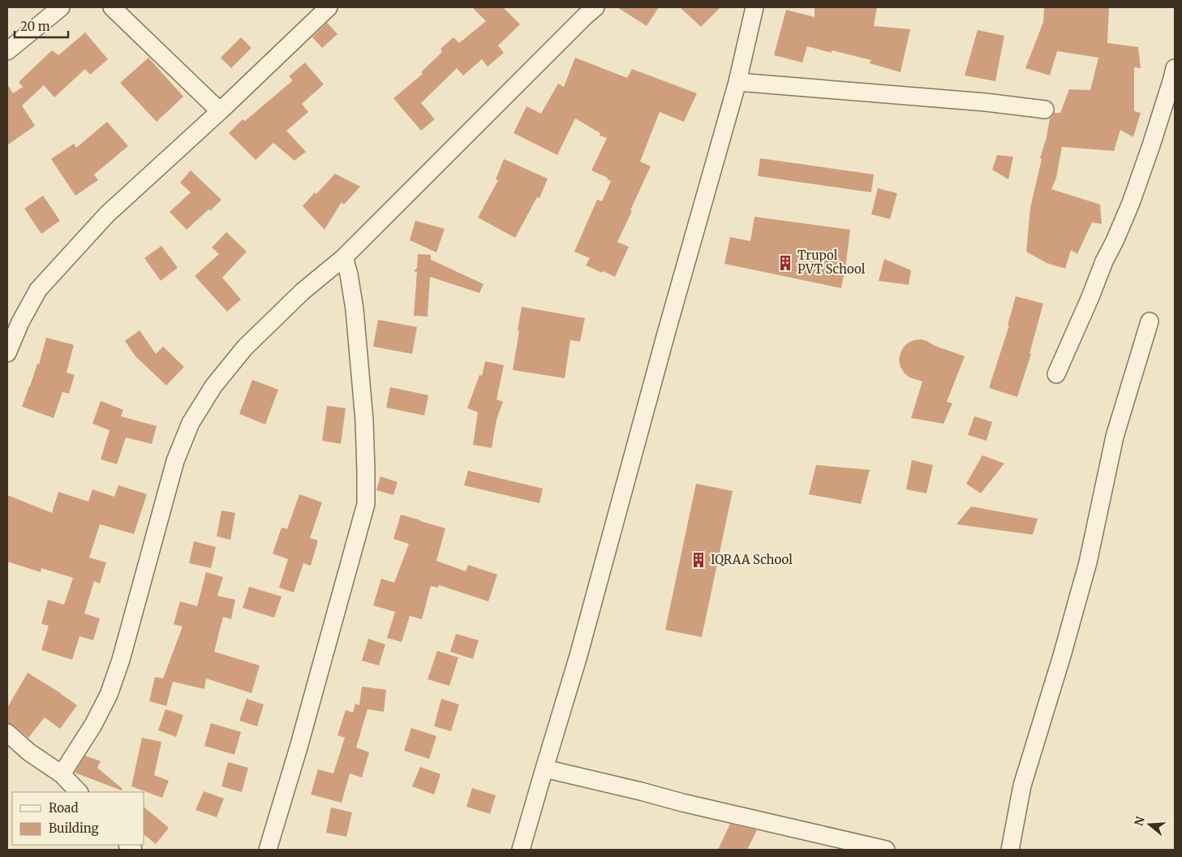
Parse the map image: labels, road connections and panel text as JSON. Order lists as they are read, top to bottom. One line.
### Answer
{"places":{"building":["Trupol PVT School","IQRAA School"]},"legend":["Road","Building"],"scale_bar":"20 m","north":"left"}
